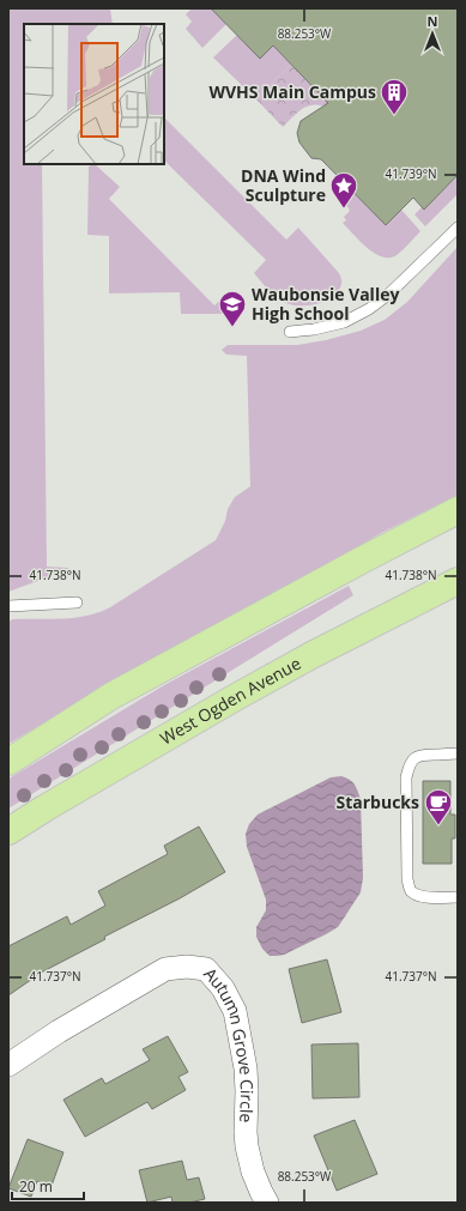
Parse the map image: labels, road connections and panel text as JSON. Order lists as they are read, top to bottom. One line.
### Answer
{"streets":{"main road":["West Ogden Avenue"],"street":["Autumn Grove Circle"]},"places":{"building":["WVHS Main Campus"],"place":["DNA Wind Sculpture"],"school or university":["Waubonsie Valley High School"],"cafe":["Starbucks"]},"scale_bar":"20 m","north":"top","coordinates":["88.253°W","41.739°N","41.738°N","41.737°N"]}
